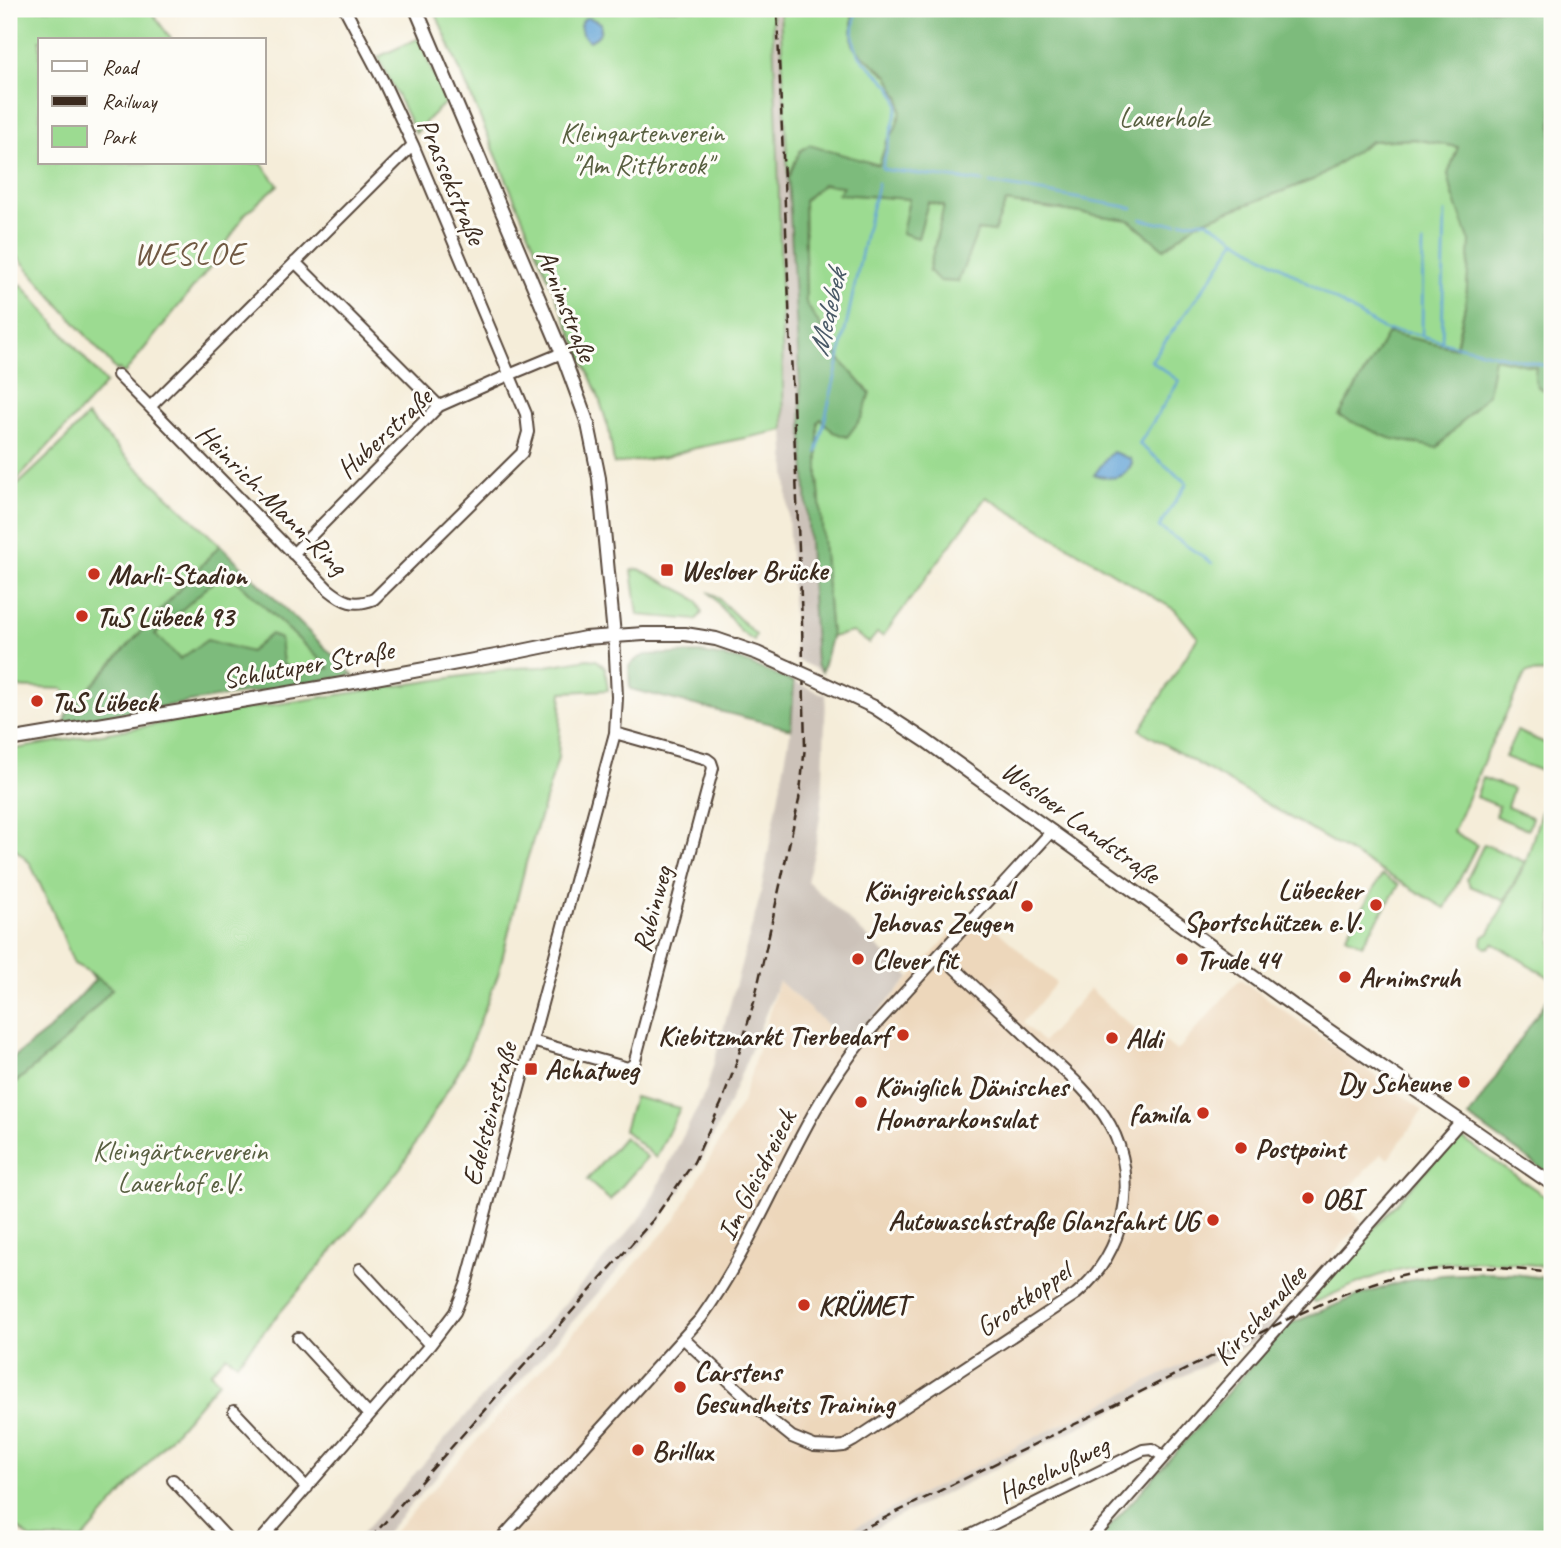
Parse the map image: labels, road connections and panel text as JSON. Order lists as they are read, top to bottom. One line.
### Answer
{"streets":{"main road":["Arnimstraße","Schlutuper Straße","Wesloer Landstraße"],"street":["Prassekstraße","Huberstraße","Heinrich-Mann-Ring","Rubinweg","Edelsteinstraße","Im Gleisdreieck","Grootkoppel","Kirschenallee","Haselnußweg"]},"crossings":[["Prassekstraße","Huberstraße"],["Prassekstraße","Heinrich-Mann-Ring"],["Arnimstraße","Huberstraße"],["Arnimstraße","Schlutuper Straße"],["Arnimstraße","Wesloer Landstraße"],["Arnimstraße","Edelsteinstraße"],["Huberstraße","Heinrich-Mann-Ring"],["Schlutuper Straße","Wesloer Landstraße"],["Schlutuper Straße","Edelsteinstraße"],["Wesloer Landstraße","Edelsteinstraße"],["Wesloer Landstraße","Im Gleisdreieck"],["Wesloer Landstraße","Kirschenallee"],["Rubinweg","Edelsteinstraße"],["Im Gleisdreieck","Grootkoppel"],["Kirschenallee","Haselnußweg"]],"districts":["WESLOE"],"water":["Medebek"],"parks":["Lauerholz","Kleingartenverein \"Am Rittbrook\"","Kleingärtnerverein Lauerhof e.V."],"places":{"transit":["Wesloer Brücke","Achatweg"],"other":["Marli-Stadion","TuS Lübeck 93","TuS Lübeck","Lübecker Sportschützen e.V.","Königreichssaal Jehovas Zeugen","Clever fit","Trude 44","Arnimsruh","Kiebitzmarkt Tierbedarf","Aldi","Dy Scheune","Königlich Dänisches Honorarkonsulat","famila","Postpoint","OBI","Autowaschstraße Glanzfahrt UG","KRÜMET","Carstens Gesundheits Training","Brillux"]},"legend":["Road","Railway","Park"]}
